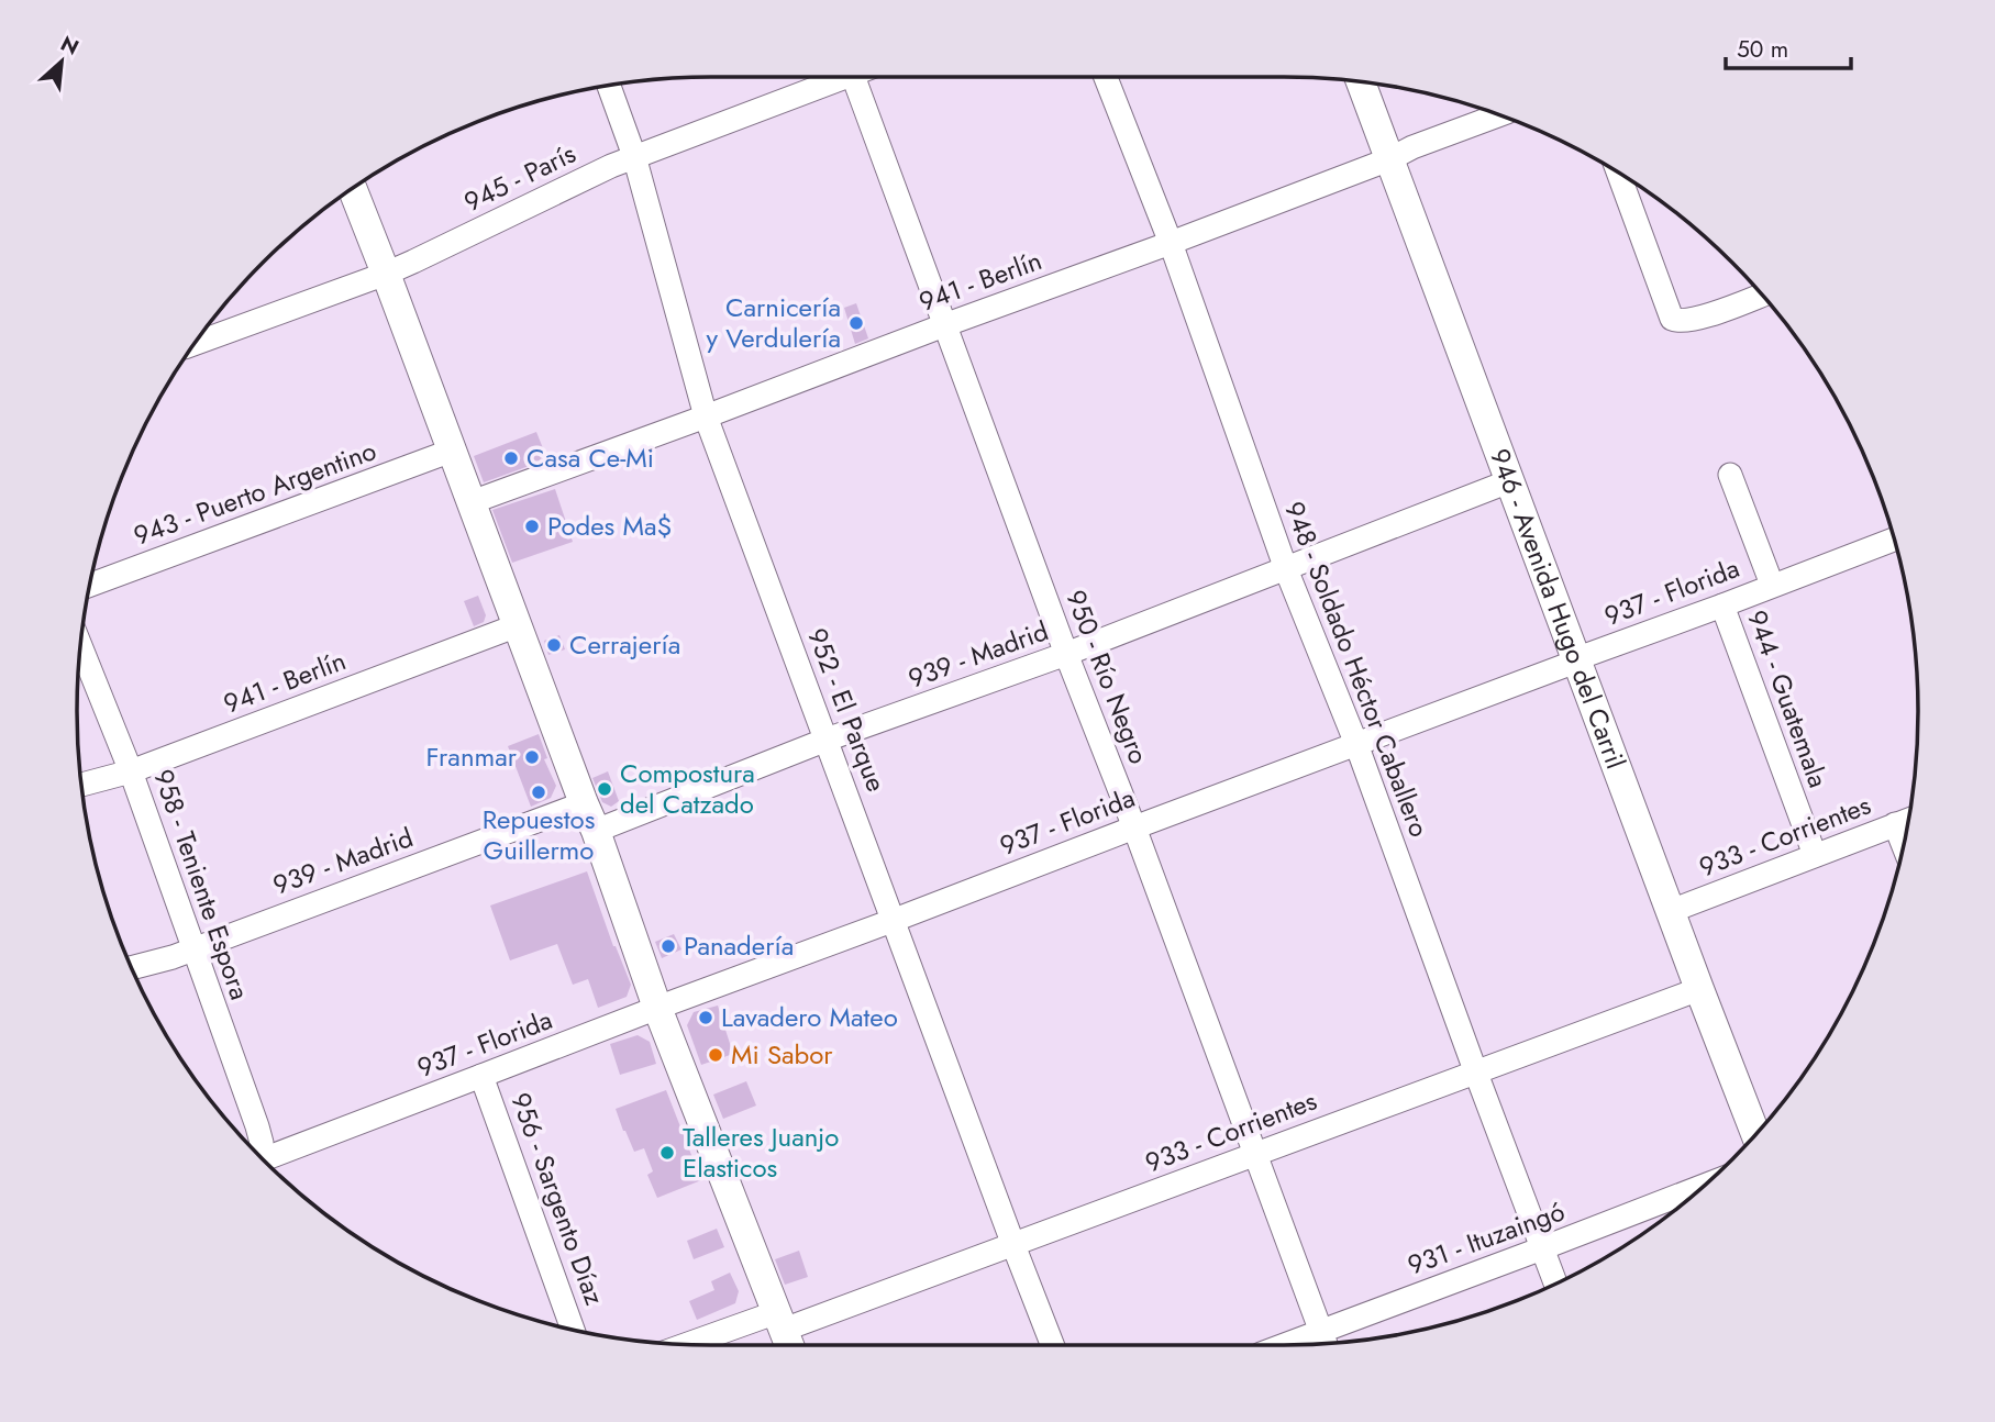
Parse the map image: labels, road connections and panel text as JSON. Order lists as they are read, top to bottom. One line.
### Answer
{"streets":{"main road":["946 - Avenida Hugo del Carril"],"street":["945 - París","941 - Berlín","943 - Puerto Argentino","937 - Florida","939 - Madrid","948 - Soldado Héctor Caballero","950 - Río Negro","944 - Guatemala","952 - El Parque","933 - Corrientes","958 - Teniente Espora","956 - Sargento Díaz","931 - Ituzaingó"]},"crossings":[["945 - París","952 - El Parque"],["941 - Berlín","946 - Avenida Hugo del Carril"],["941 - Berlín","948 - Soldado Héctor Caballero"],["941 - Berlín","950 - Río Negro"],["941 - Berlín","952 - El Parque"],["941 - Berlín","958 - Teniente Espora"],["937 - Florida","946 - Avenida Hugo del Carril"],["937 - Florida","948 - Soldado Héctor Caballero"],["937 - Florida","950 - Río Negro"],["937 - Florida","944 - Guatemala"],["937 - Florida","952 - El Parque"],["937 - Florida","956 - Sargento Díaz"],["946 - Avenida Hugo del Carril","939 - Madrid"],["946 - Avenida Hugo del Carril","933 - Corrientes"],["939 - Madrid","948 - Soldado Héctor Caballero"],["939 - Madrid","950 - Río Negro"],["939 - Madrid","952 - El Parque"],["939 - Madrid","958 - Teniente Espora"],["948 - Soldado Héctor Caballero","933 - Corrientes"],["948 - Soldado Héctor Caballero","931 - Ituzaingó"],["950 - Río Negro","933 - Corrientes"],["950 - Río Negro","931 - Ituzaingó"],["944 - Guatemala","933 - Corrientes"],["952 - El Parque","933 - Corrientes"]],"places":["Carnicería y Verdulería","Casa Ce-Mi","Podes Ma$","Cerrajería","Franmar","Compostura del Catzado","Repuestos Guillermo","Panadería","Lavadero Mateo","Mi Sabor","Talleres Juanjo Elasticos"],"scale_bar":"50 m","north":"top right"}
